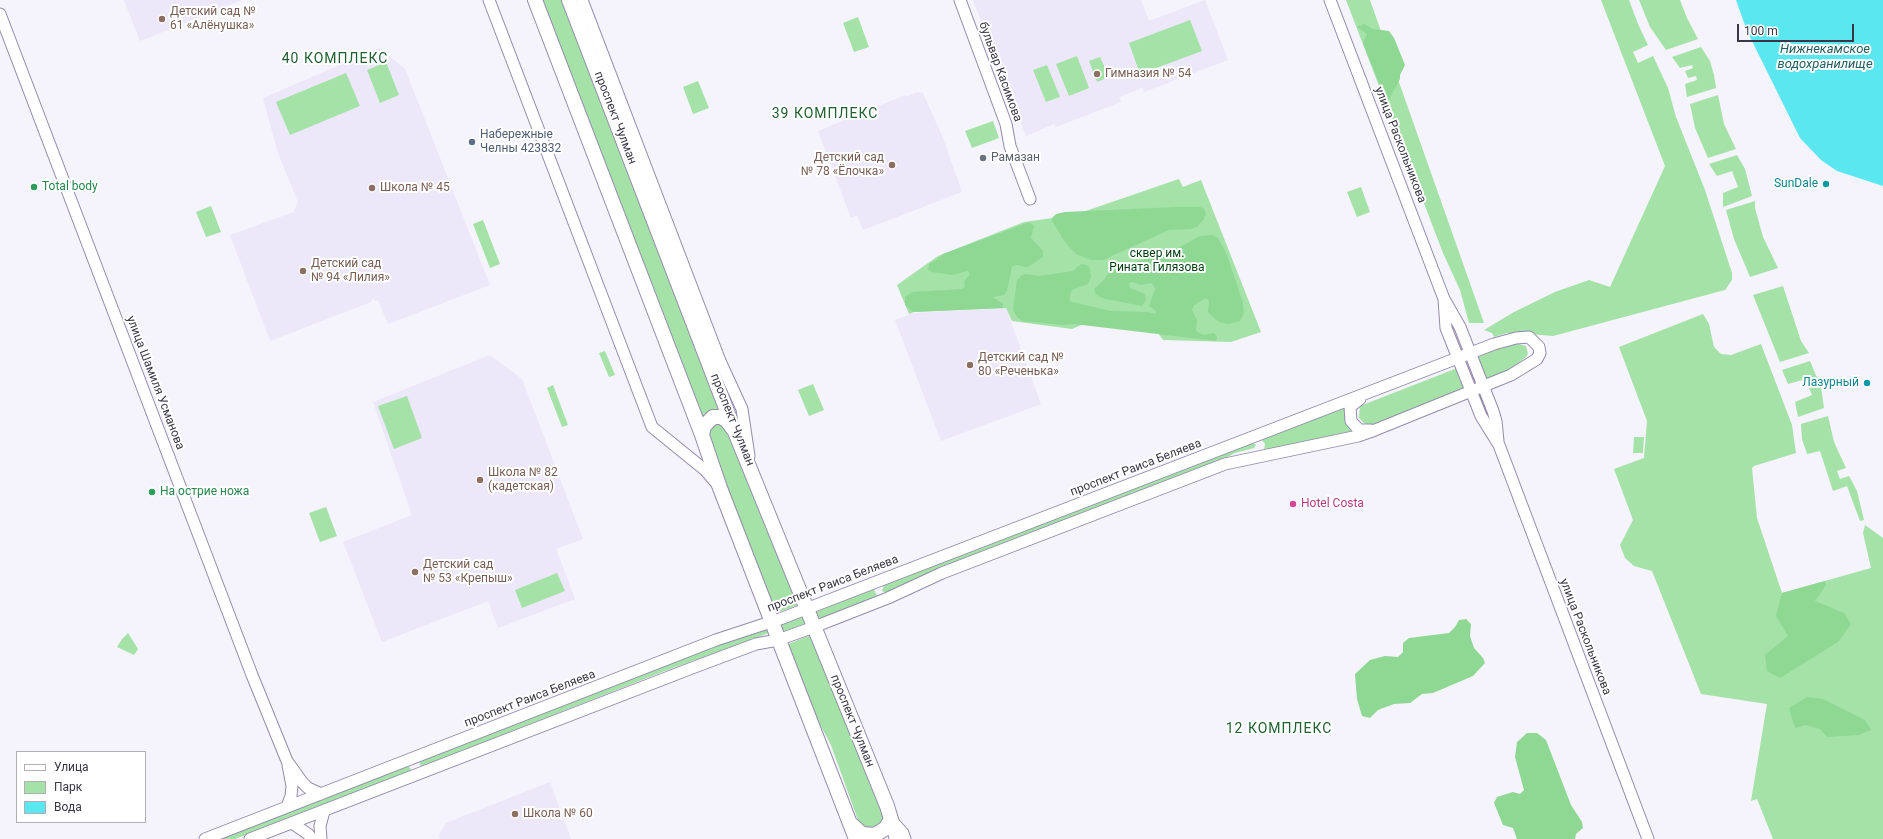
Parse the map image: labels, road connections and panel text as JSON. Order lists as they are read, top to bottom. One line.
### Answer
{"streets":{"main road":["проспект Чулман"],"street":["бульвар Касимова","улица Раскольникова","улица Шамиля Усманова","проспект Раиса Беляева"]},"crossings":[["проспект Чулман","проспект Раиса Беляева"],["улица Раскольникова","проспект Раиса Беляева"],["улица Шамиля Усманова","проспект Раиса Беляева"]],"districts":["40 КОМПЛЕКС","39 КОМПЛЕКС","12 КОМПЛЕКС"],"water":["Нижнекамское водохранилище"],"parks":["сквер им. Рината Гилязова"],"places":["Детский сад № 61 «Алёнушка»","Гимназия № 54","Набережные Челны 423832","Рамазан","Детский сад № 78 «Ёлочка»","SunDale","Total body","Школа № 45","Детский сад № 94 «Лилия»","Детский сад № 80 «Реченька»","Лазурный","Школа № 82 (кадетская)","На острие ножа","Hotel Costa","Детский сад № 53 «Крепыш»","Школа № 60"],"legend":["Улица","Парк","Вода"],"scale_bar":"100 m"}
